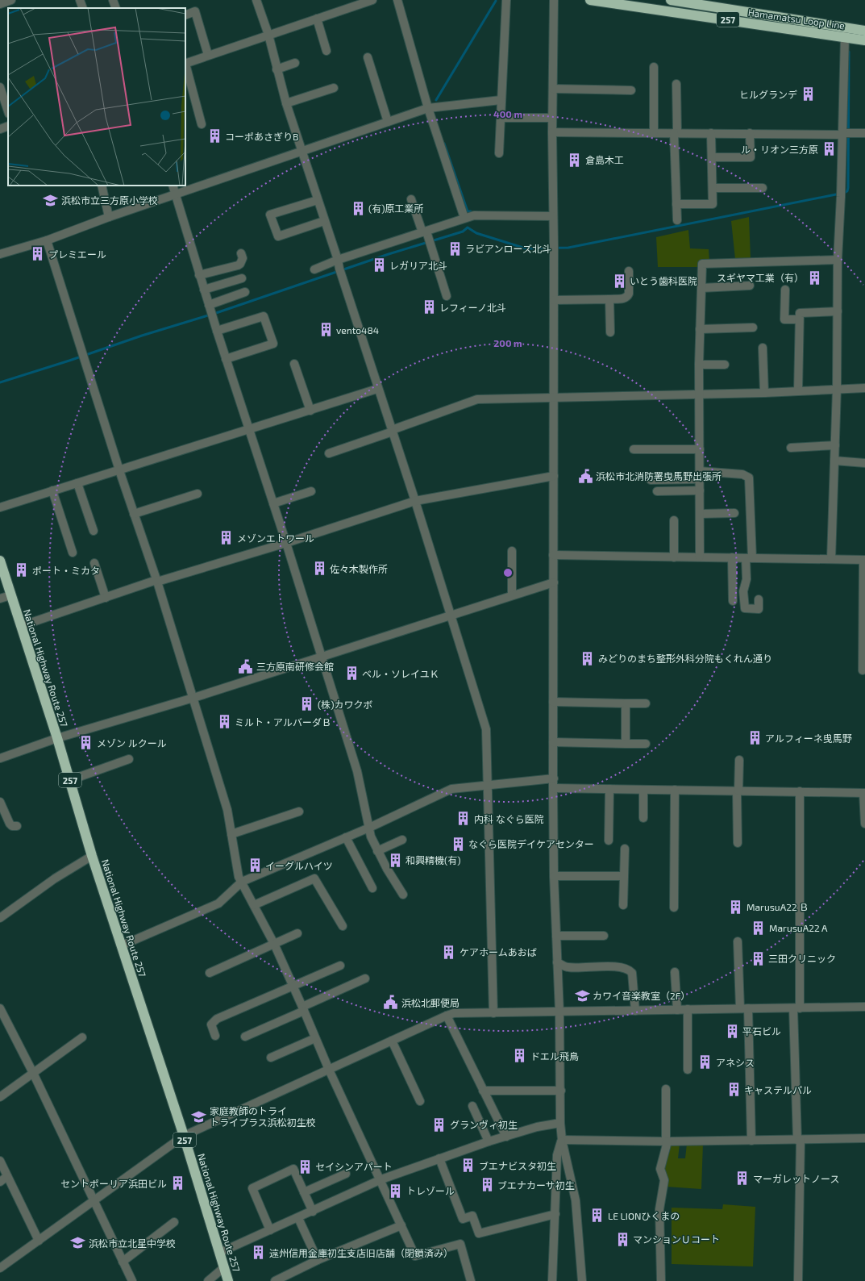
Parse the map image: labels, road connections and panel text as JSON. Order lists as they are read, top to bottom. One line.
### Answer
{"streets":{"highway":["Hamamatsu Loop Line","257","National Highway Route 257"]},"places":{"building":["ヒルグランデ","コーポあさぎりB","ル・リオン三方原","倉島木工","(有)原工業所","ラビアンローズ北斗","プレミエール","レガリア北斗","スギヤマ工業（有）","いとう歯科医院","レフィーノ北斗","vento484","メゾンエトワール","佐々木製作所","ポート・ミカタ","みどりのまち整形外科分院もくれん通り","ベル・ソレイユＫ","(株)カワクボ","ミルト・アルバーダＢ","アルフィーネ曵馬野","メゾン ルクール","内科 なぐら医院","なぐら医院デイケアセンター","和興精機(有)","イーグルハイツ","MarusuA22 Ｂ","MarusuA22 A","ケアホームあおば","三田クリニック","平石ビル","ドエル飛鳥","アネシス","キャステルパル","グランヴィ初生","ブエナビスタ初生","セイシンアパート","マーガレットノース","セントポーリア浜田ビル","ブエナカーサ初生","トレゾール","LE LIONひくまの","マンションＵコート","遠州信用金庫初生支店旧店舗（閉鎖済み）"],"school or university":["浜松市立三方原小学校","カワイ音楽教室（2F）","家庭教師のトライ トライプラス浜松初生校","浜松市立北星中学校"],"public building":["浜松市北消防署曳馬野出張所","三方原南研修会館","浜松北郵便局"]},"rings":["400 m","200 m"]}
